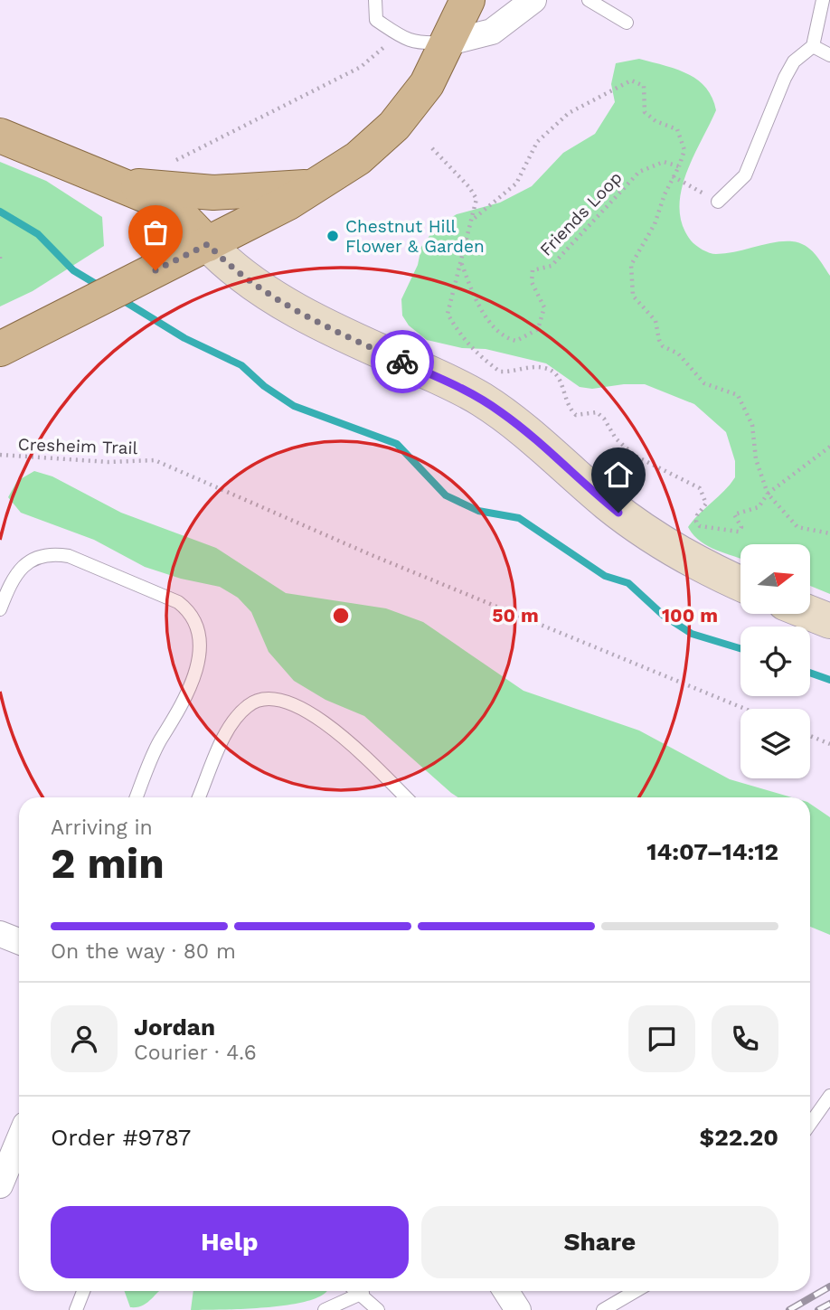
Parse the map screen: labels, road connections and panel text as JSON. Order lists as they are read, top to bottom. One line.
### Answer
{"streets":{"path":["Friends Loop","Cresheim Trail"]},"places":["Chestnut Hill Flower & Garden"],"north":"right","page":{"heading":["2 min","Arriving in","14:07–14:12"],"panel":["Jordan","Courier · 4.6","Order #9787","$22.20"],"bar":"On the way · 80 m","buttons":["Help","Share"]},"rings":["50 m","100 m"]}
